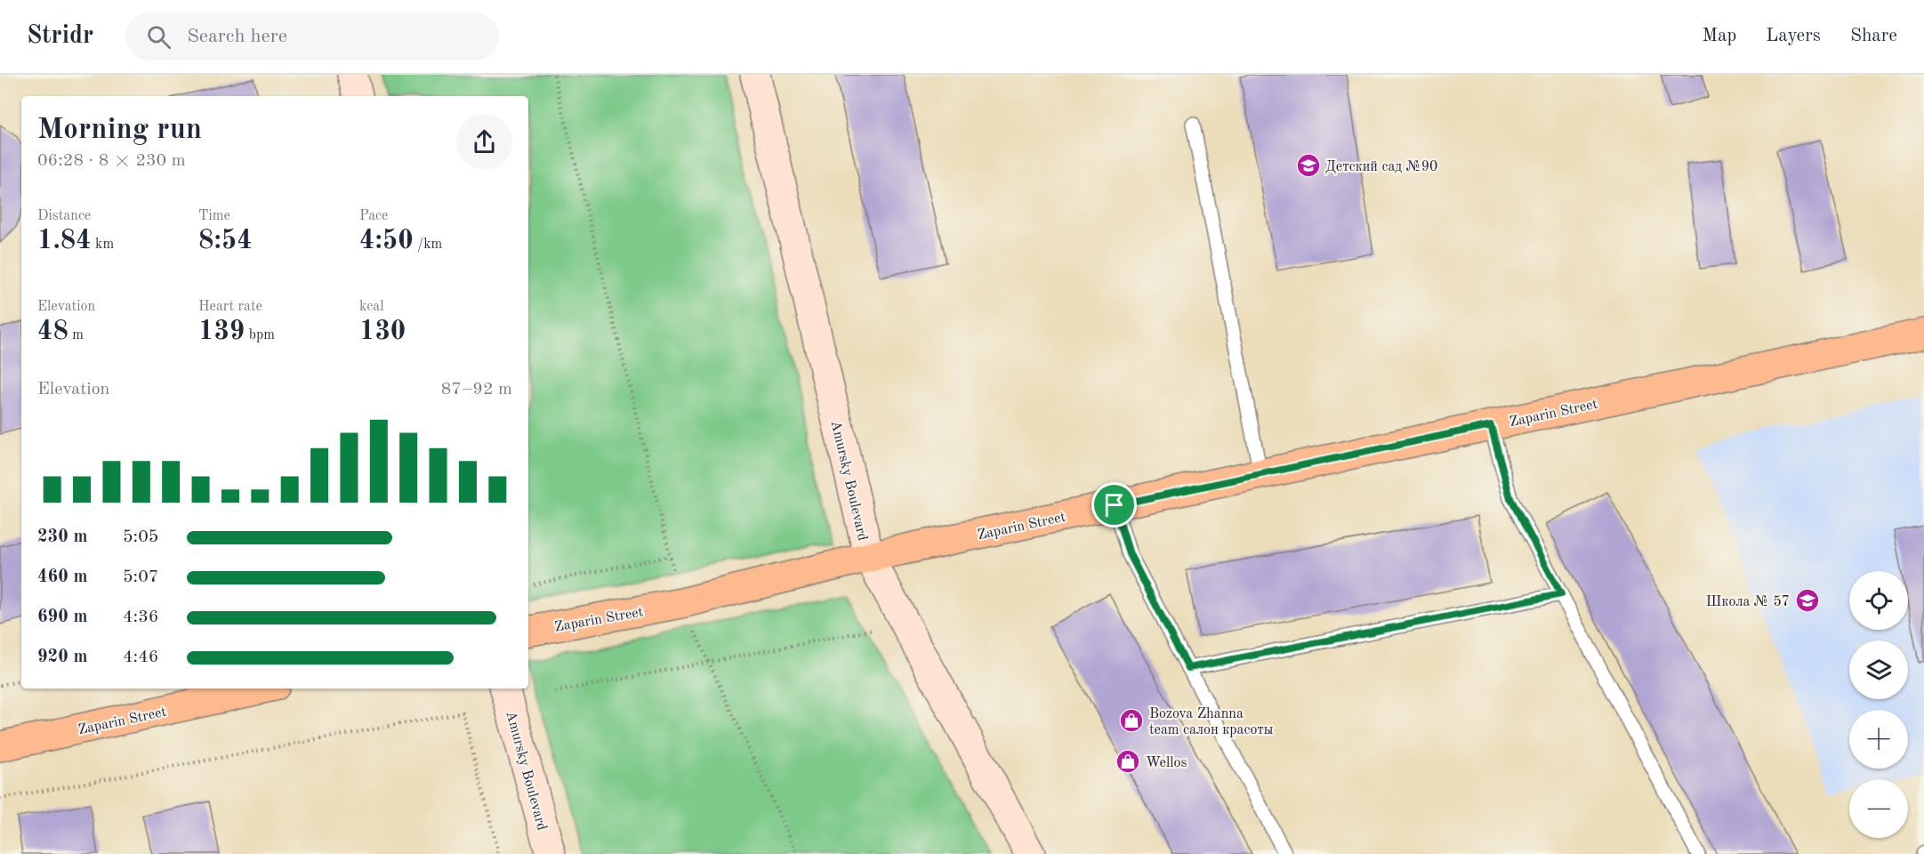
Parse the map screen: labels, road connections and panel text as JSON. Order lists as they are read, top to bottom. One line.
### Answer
{"streets":{"main road":["Zaparin Street"],"street":["Amursky Boulevard"]},"crossings":[["Zaparin Street","Amursky Boulevard"]],"places":{"school or university":["Детский сад №90","Школа № 57"],"shop":["Bozova Zhanna team салон красоты","Wellos"]},"page":{"header":"Stridr","search":"Search here","nav":["Map","Layers","Share"],"heading":["Morning run","06:28 · 8 × 230 m"],"stats":[["Distance","1.84 km"],["Time","8:54"],["Pace","4:50 /km"],["Elevation","48 m"],["Heart rate","139 bpm"],["kcal","130"]],"chart":["Elevation","87–92 m"],"list":[{"name":"230 m","note":"5:05"},{"name":"460 m","note":"5:07"},{"name":"690 m","note":"4:36"},{"name":"920 m","note":"4:46"}],"map_buttons":["+","−"]}}
